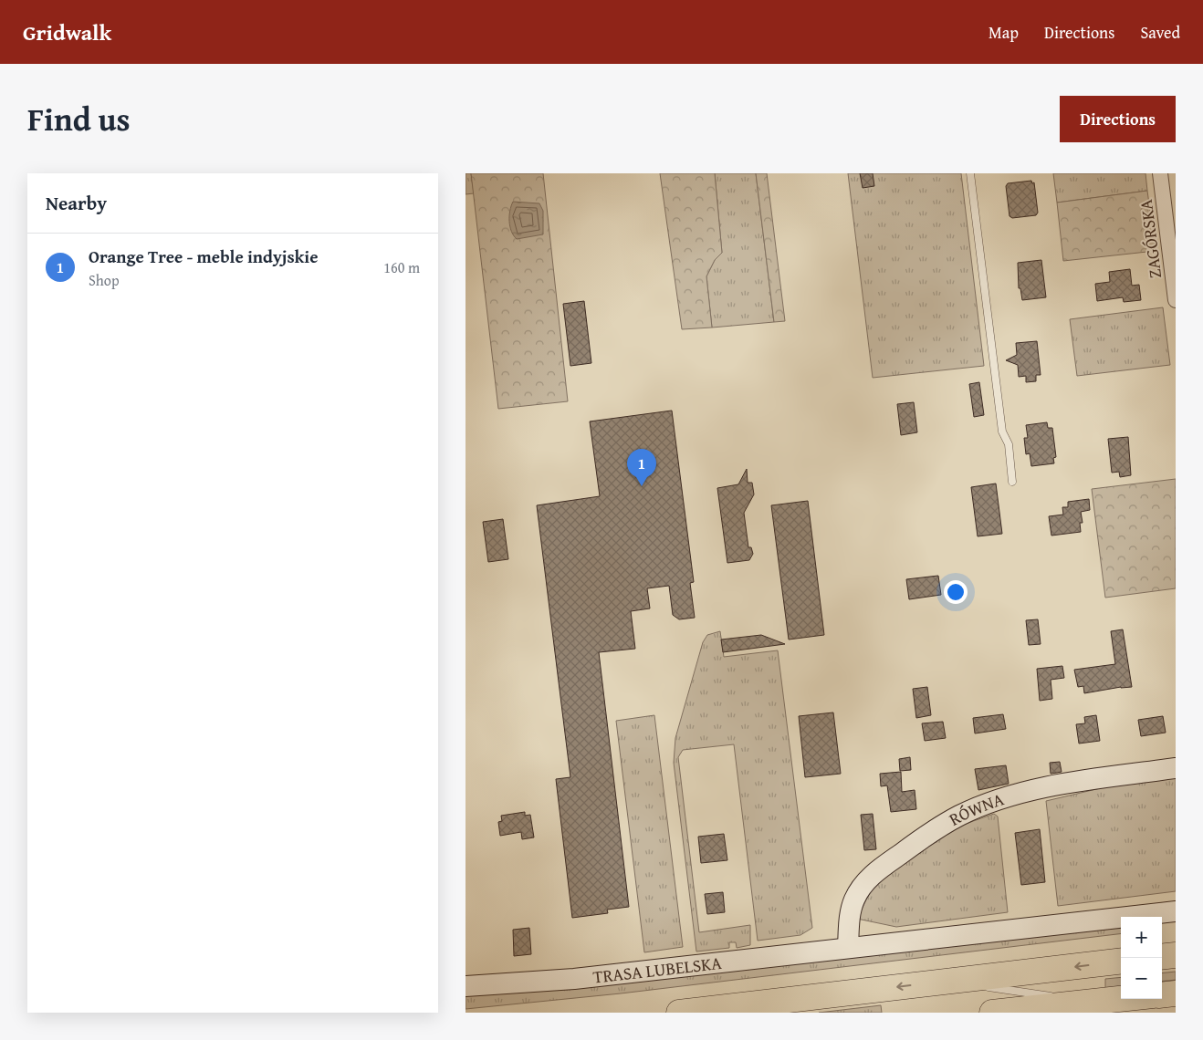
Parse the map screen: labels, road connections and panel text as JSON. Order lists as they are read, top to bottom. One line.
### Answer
{"streets":{"street":["ZAGÓRSKA","RÓWNA","TRASA LUBELSKA"]},"crossings":[["RÓWNA","TRASA LUBELSKA"]],"page":{"header":"Gridwalk","nav":["Map","Directions","Saved"],"title":"Find us","buttons":"Directions","heading":"Nearby","list":[{"mark":"1","name":"Orange Tree - meble indyjskie","note":"Shop","value":"160 m"}],"pins":"1","map_buttons":["+","−"]}}
